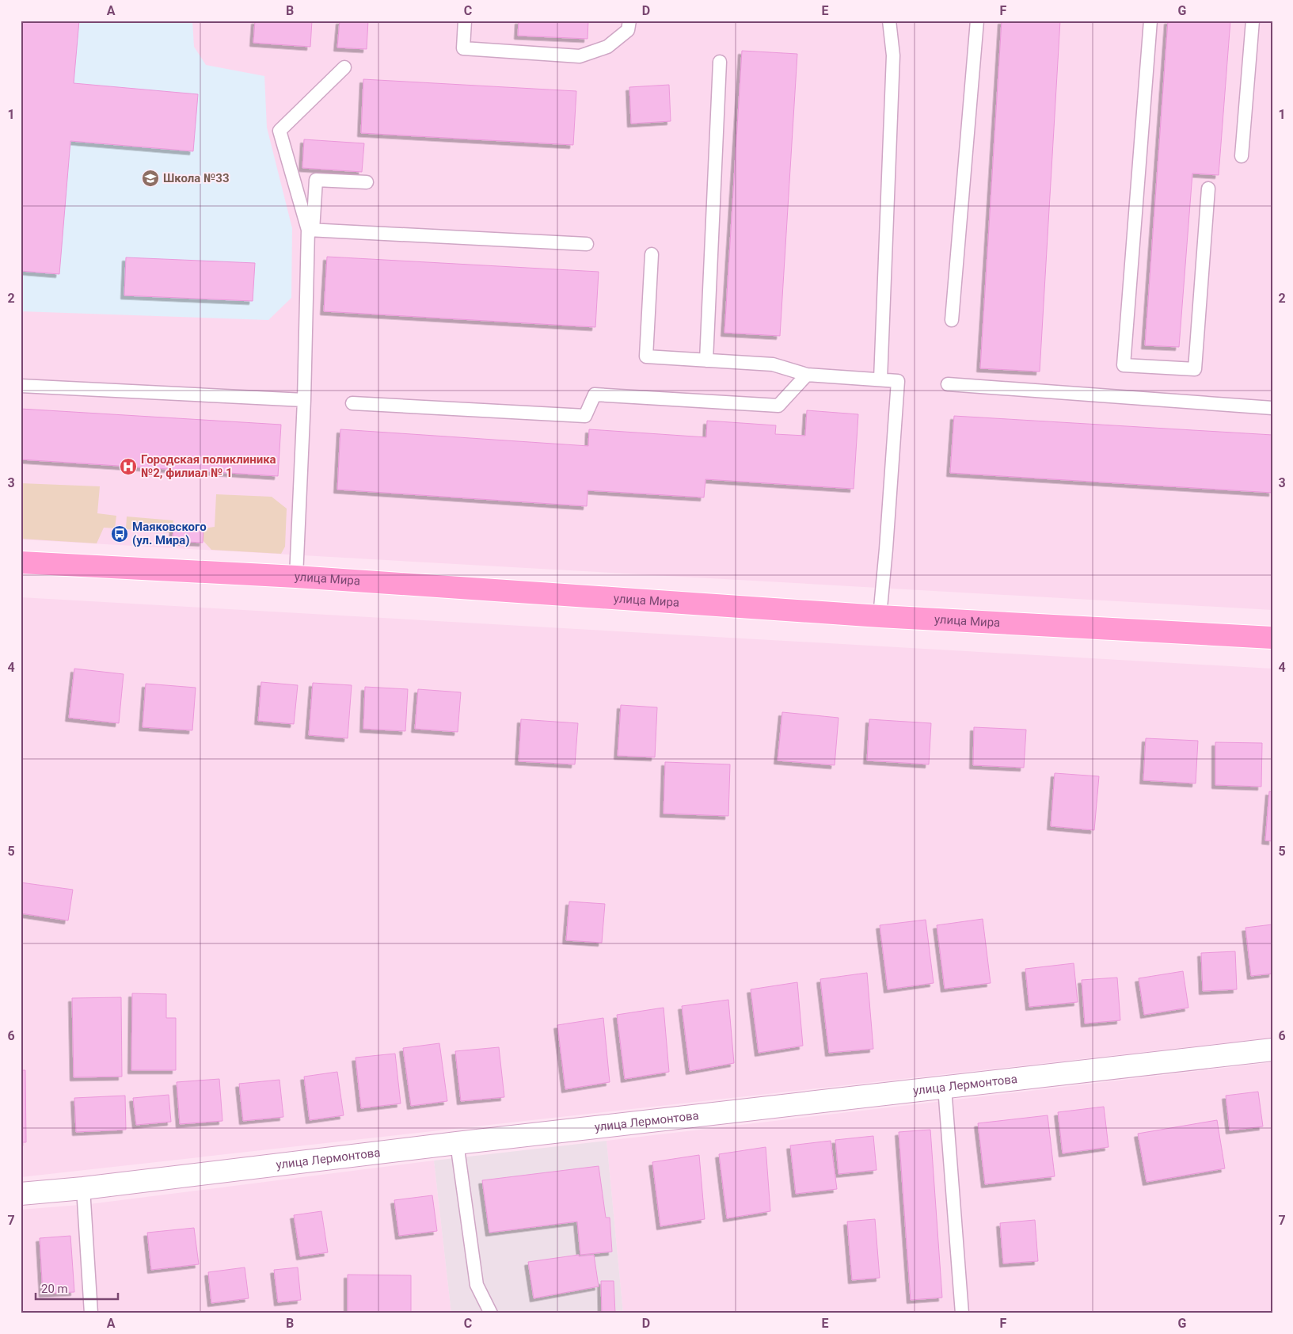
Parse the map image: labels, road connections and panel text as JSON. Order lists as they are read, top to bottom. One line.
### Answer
{"streets":{"main road":["улица Мира","улица Лермонтова"]},"places":{"school or university":["Школа №33"],"hospital":["Городская поликлиника №2, филиал № 1"],"bus stop":["Маяковского (ул. Мира)"]},"scale_bar":"20 m","grid":{"columns":["A","B","C","D","E","F","G"],"rows":["1","2","3","4","5","6","7"]}}
